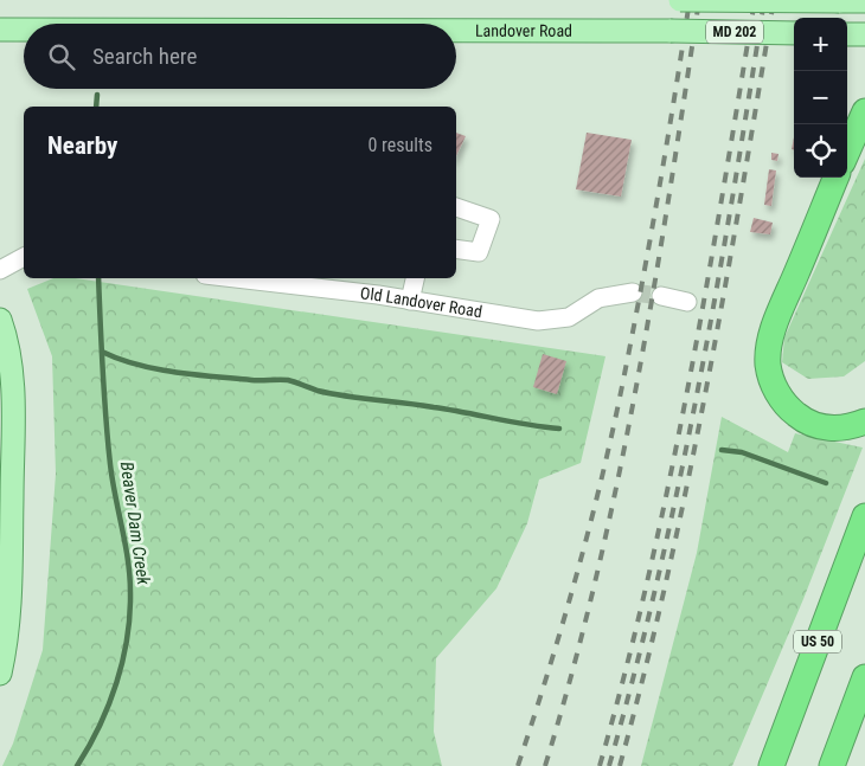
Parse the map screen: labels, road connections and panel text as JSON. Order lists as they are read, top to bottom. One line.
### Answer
{"streets":{"highway":["US 50"],"main road":["Landover Road","MD 202"],"street":["Old Landover Road"]},"water":["Beaver Dam Creek"],"page":{"map_buttons":["+","−"],"search":"Search here","heading":["Nearby","0 results"]}}
